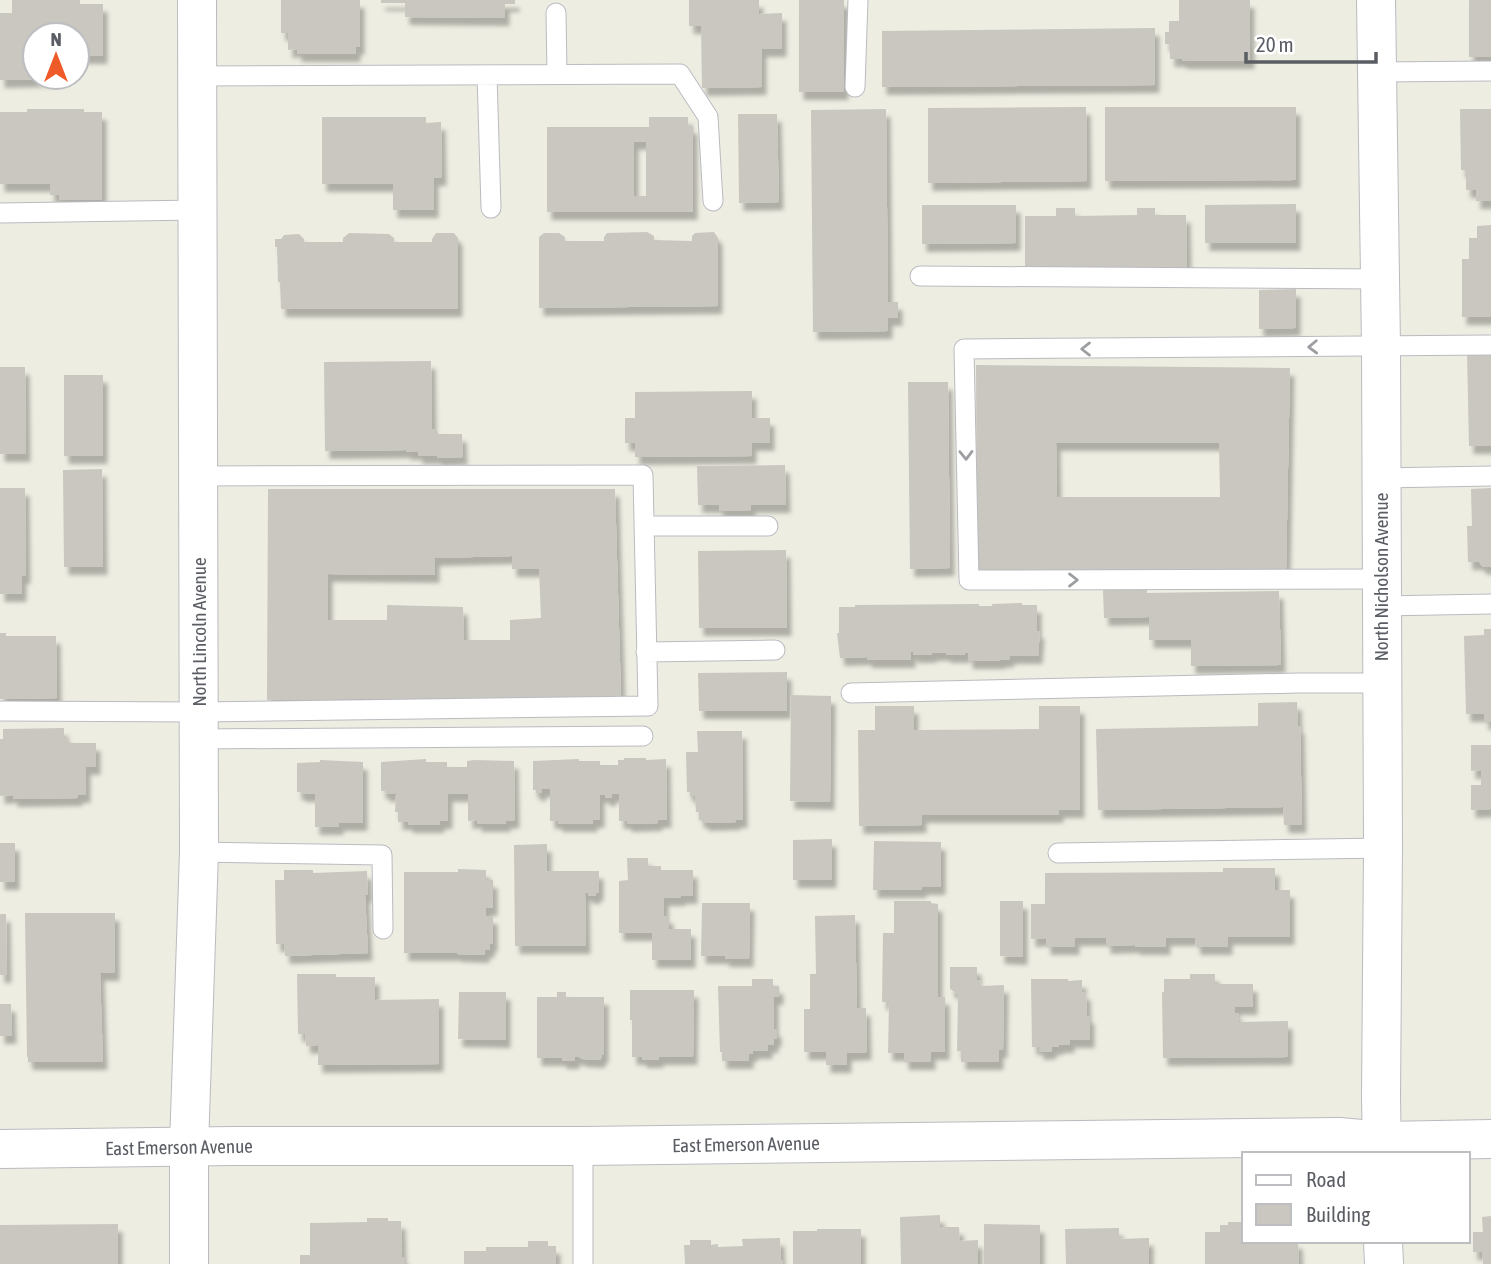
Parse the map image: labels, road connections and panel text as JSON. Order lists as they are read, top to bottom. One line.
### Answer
{"streets":{"street":["North Nicholson Avenue","North Lincoln Avenue","East Emerson Avenue"]},"crossings":[["North Nicholson Avenue","East Emerson Avenue"],["North Lincoln Avenue","East Emerson Avenue"]],"legend":["Road","Building"],"scale_bar":"20 m","north":"top"}
